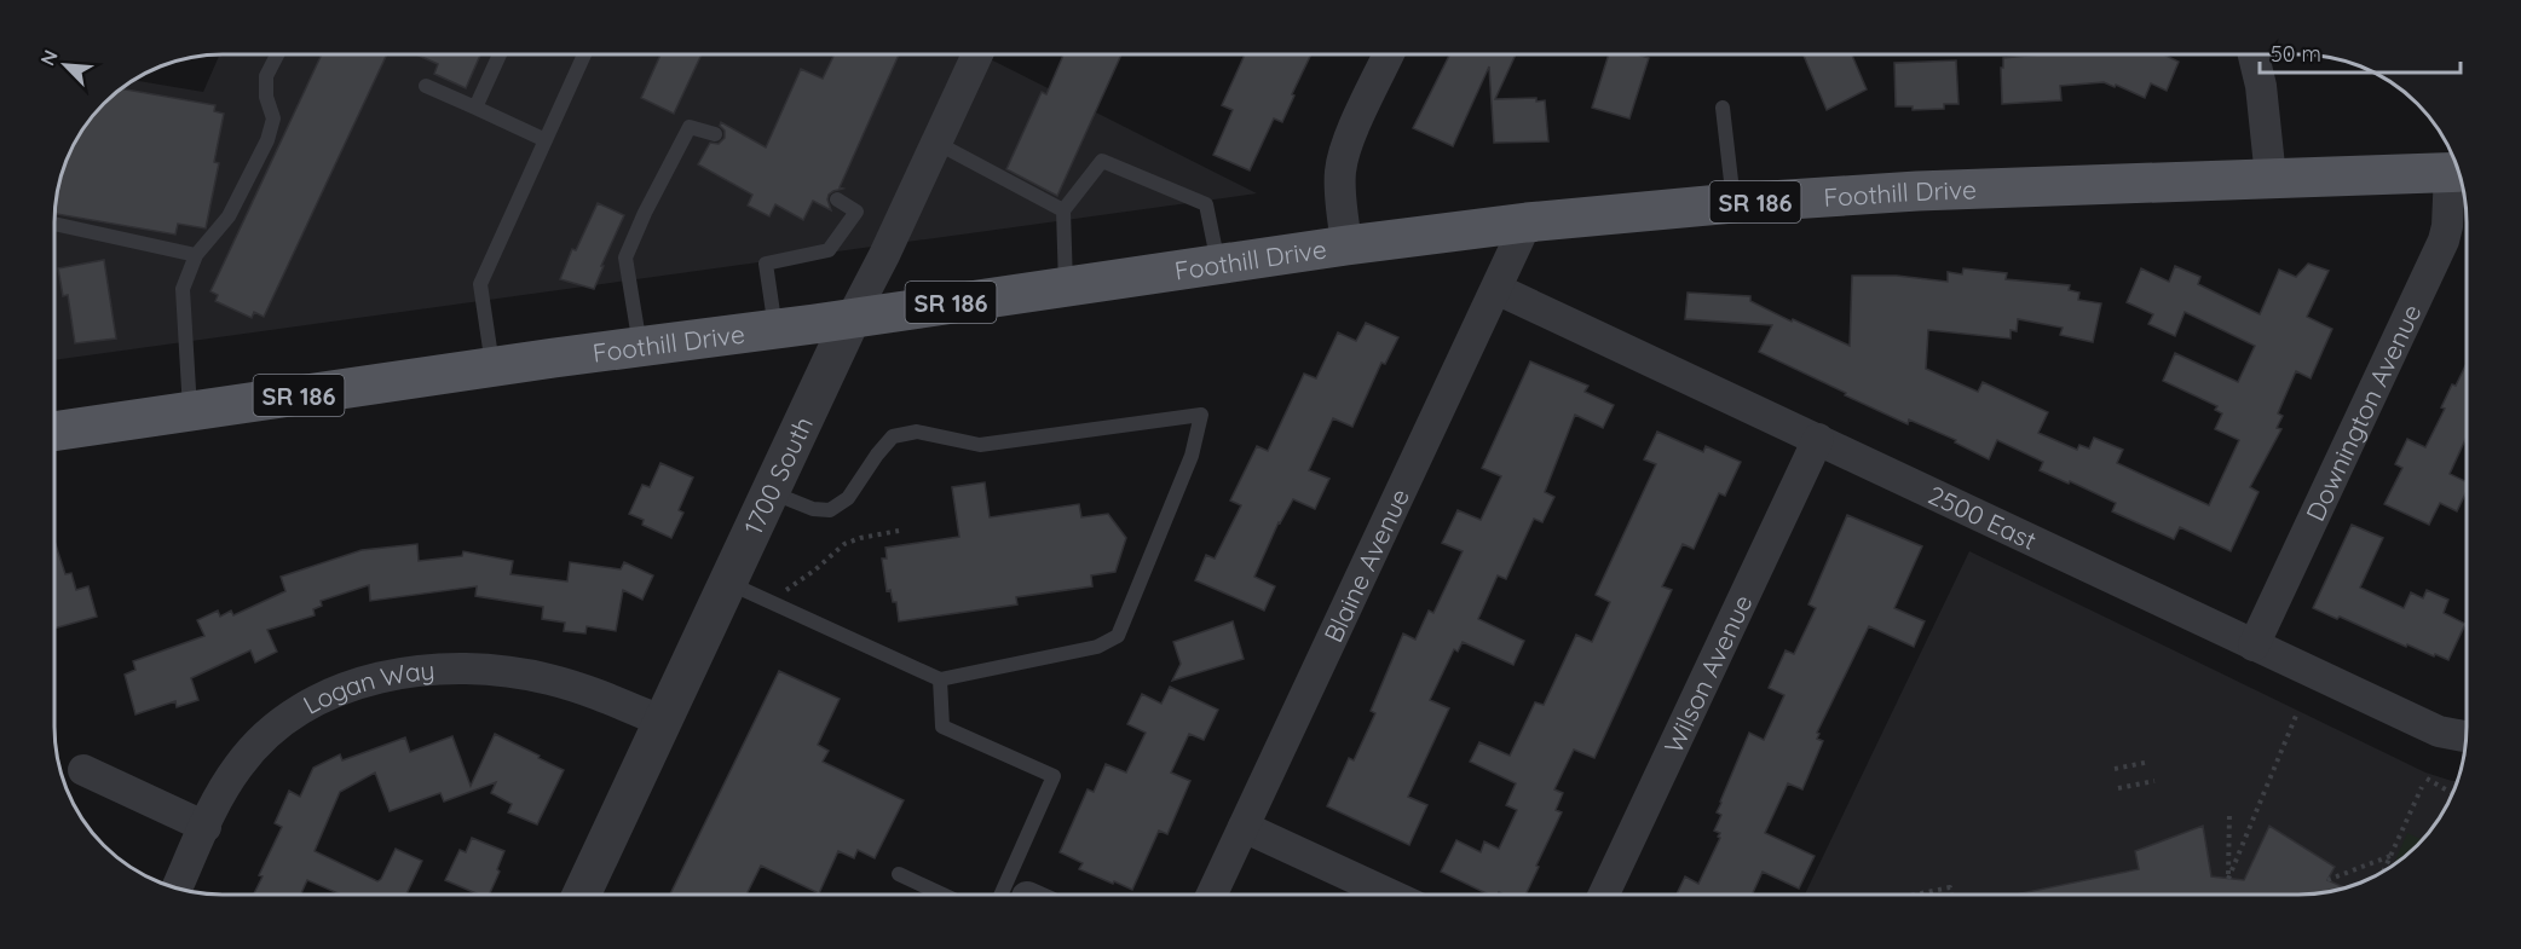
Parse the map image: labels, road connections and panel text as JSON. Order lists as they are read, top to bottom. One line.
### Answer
{"streets":{"main road":["Foothill Drive","SR 186"],"street":["Downington Avenue","1700 South","2500 East","Blaine Avenue","Wilson Avenue","Logan Way"]},"crossings":[["Foothill Drive","Downington Avenue"],["Foothill Drive","1700 South"],["Foothill Drive","Blaine Avenue"],["Downington Avenue","2500 East"],["1700 South","Logan Way"],["2500 East","Blaine Avenue"],["2500 East","Wilson Avenue"]],"scale_bar":"50 m","north":"top left"}
